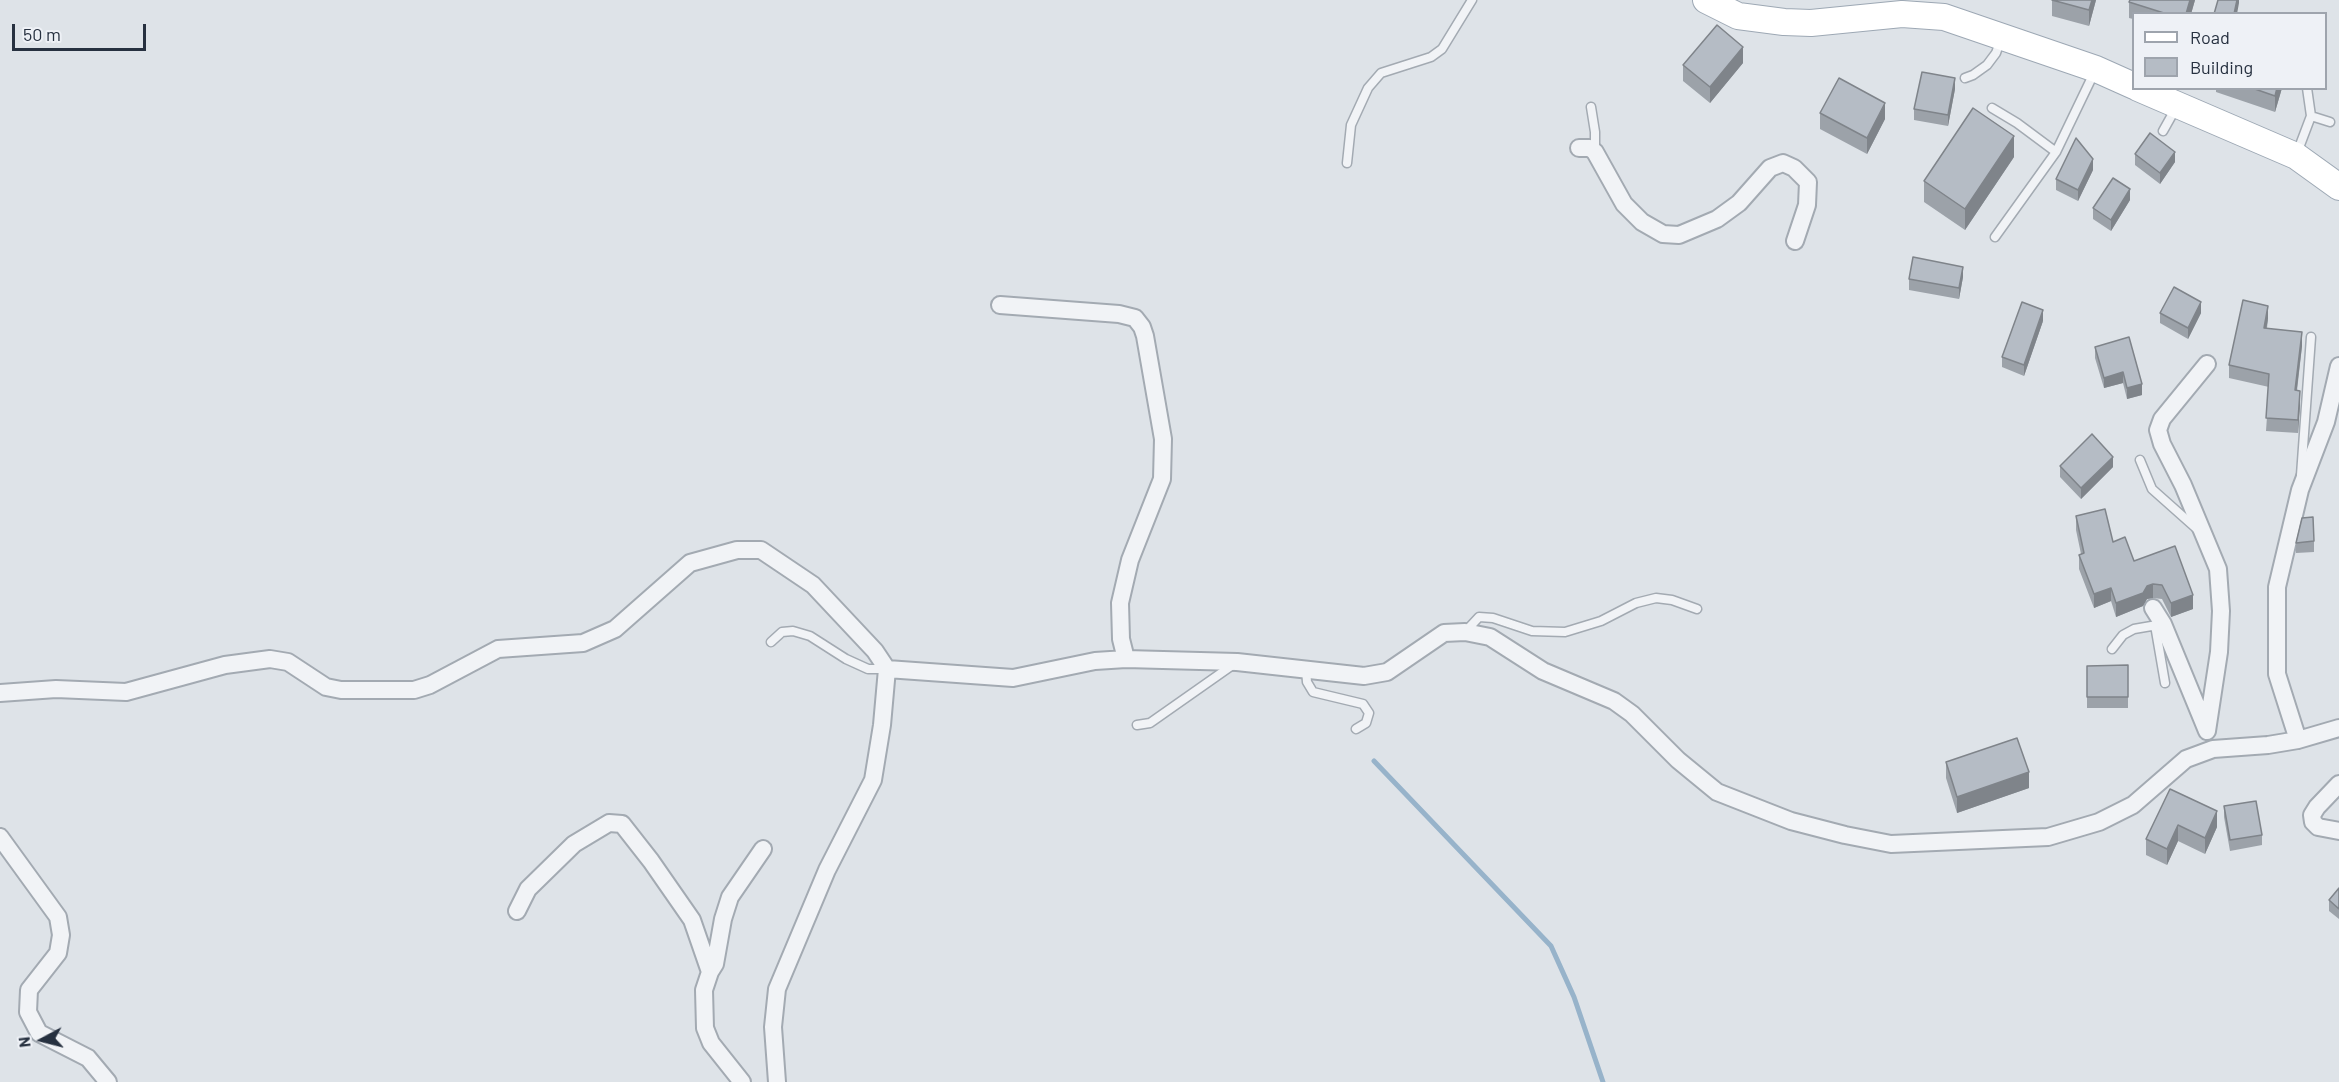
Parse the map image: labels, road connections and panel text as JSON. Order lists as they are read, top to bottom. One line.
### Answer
{"legend":["Road","Building"],"scale_bar":"50 m","north":"left"}
